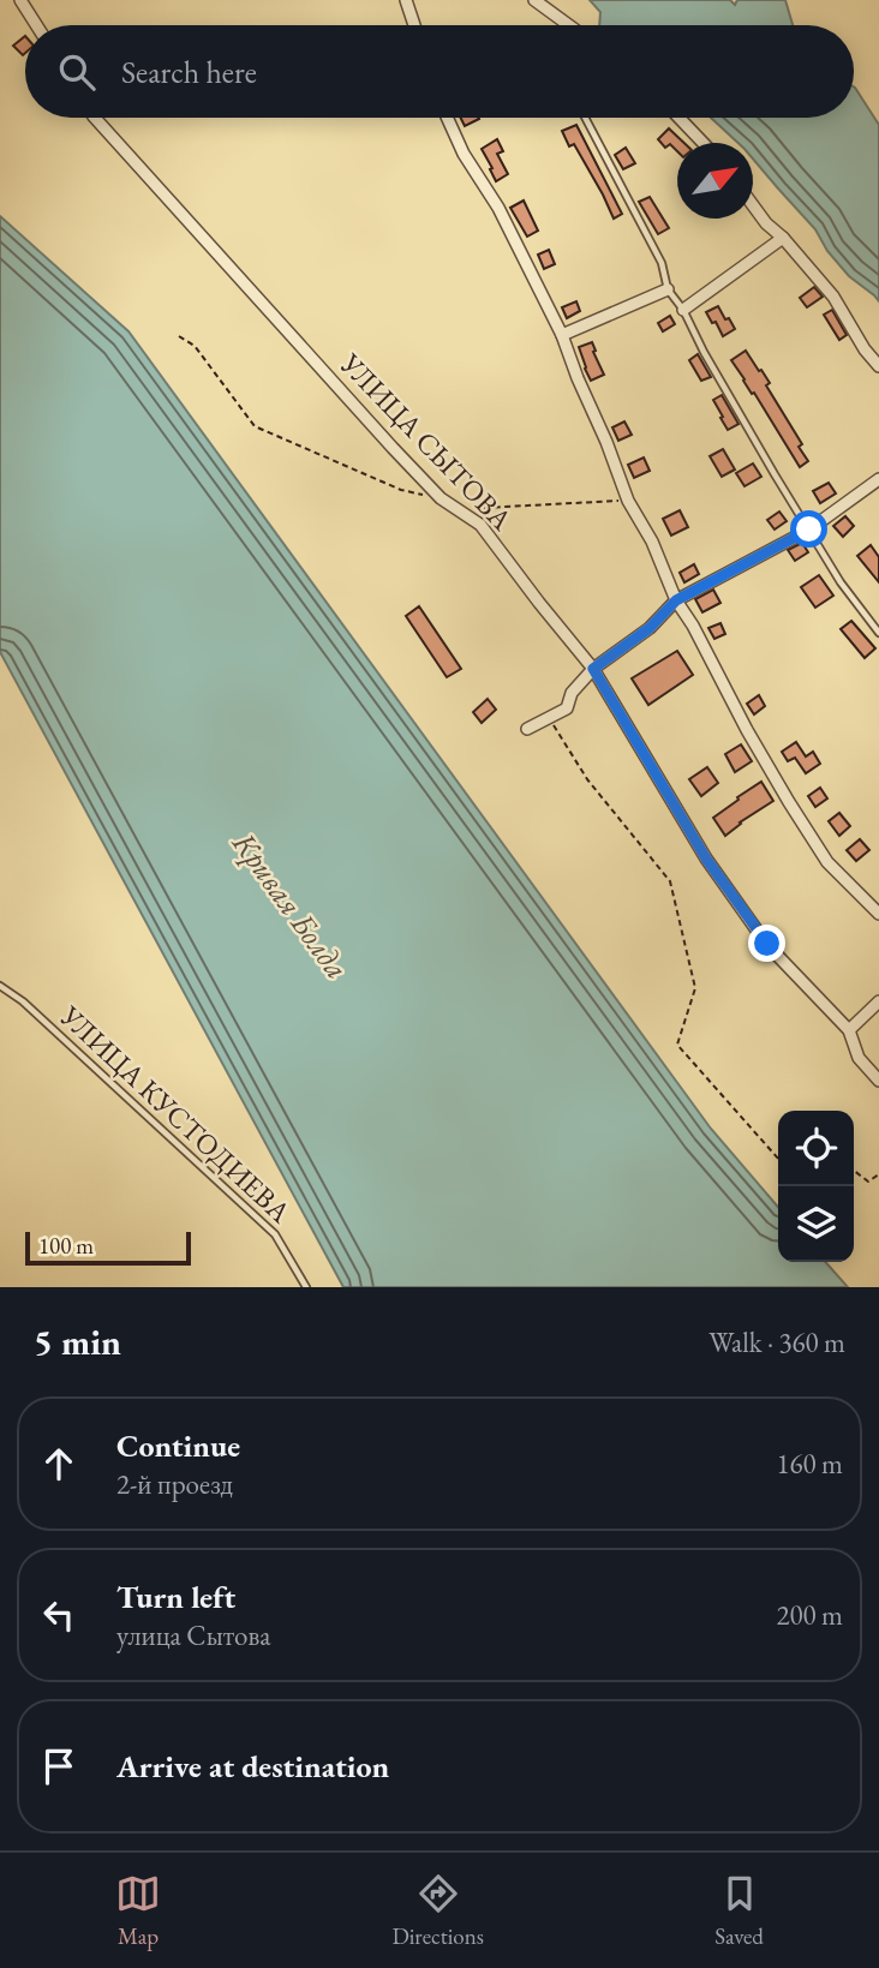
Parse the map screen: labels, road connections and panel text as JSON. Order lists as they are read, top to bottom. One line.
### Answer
{"streets":{"street":["УЛИЦА СЫТОВА"],"lane":["УЛИЦА КУСТОДИЕВА"]},"water":["Кривая Болда"],"scale_bar":"100 m","north":"top right","page":{"search":"Search here","scale":"100 m","heading":["5 min","Walk · 360 m"],"list":[["Continue","2-й проезд","160 m"],["Turn left","улица Сытова","200 m"],"Arrive at destination"],"nav":["Map","Directions","Saved"]}}
